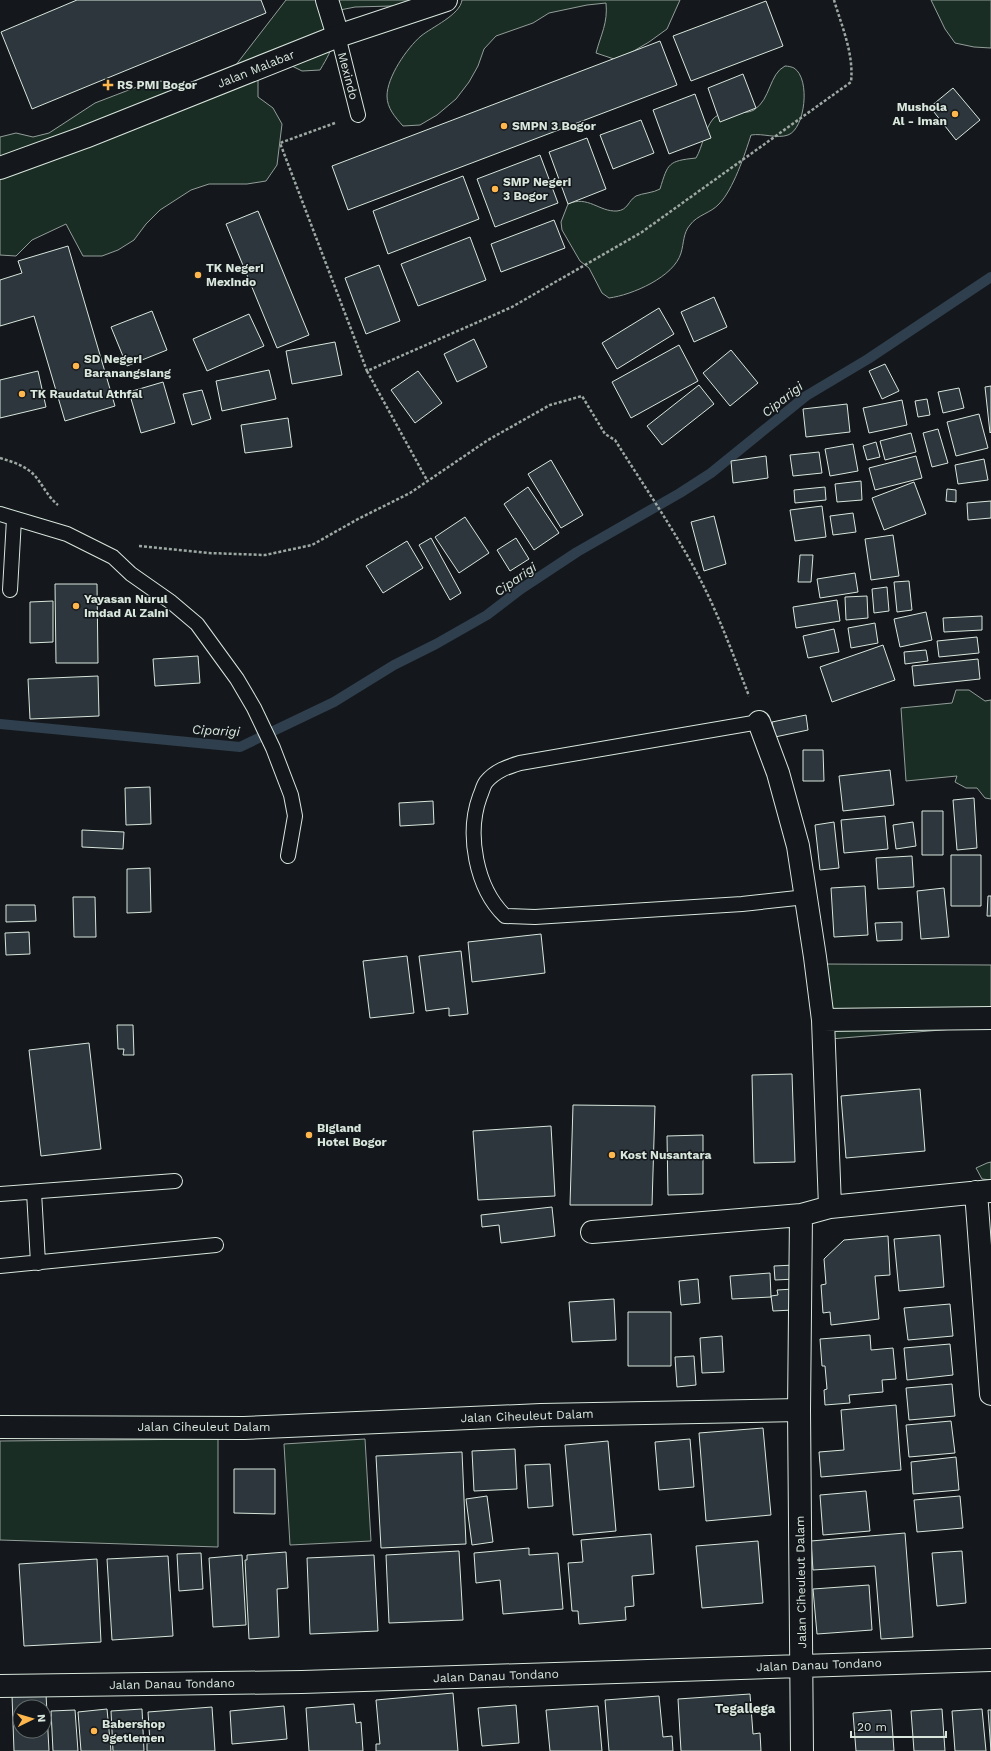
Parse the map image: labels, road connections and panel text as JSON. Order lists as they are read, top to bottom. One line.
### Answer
{"streets":{"street":["Jalan Malabar","Jalan Ciheuleut Dalam","Jalan Danau Tondano"],"lane":["Mexindo"]},"crossings":[["Jalan Malabar","Mexindo"],["Jalan Ciheuleut Dalam","Jalan Danau Tondano"]],"districts":["Tegallega"],"water":["Ciparigi"],"places":{"health":["RS PMI Bogor"],"other":["Mushola Al - Iman","SMPN 3 Bogor","SMP Negeri 3 Bogor","TK Negeri Mexindo","SD Negeri Baranangsiang","TK Raudatul Athfal","Yayasan Nurul Imdad Al Zaini","Bigland Hotel Bogor","Kost Nusantara","Babershop 9getlemen"]},"scale_bar":"20 m","north":"right"}
